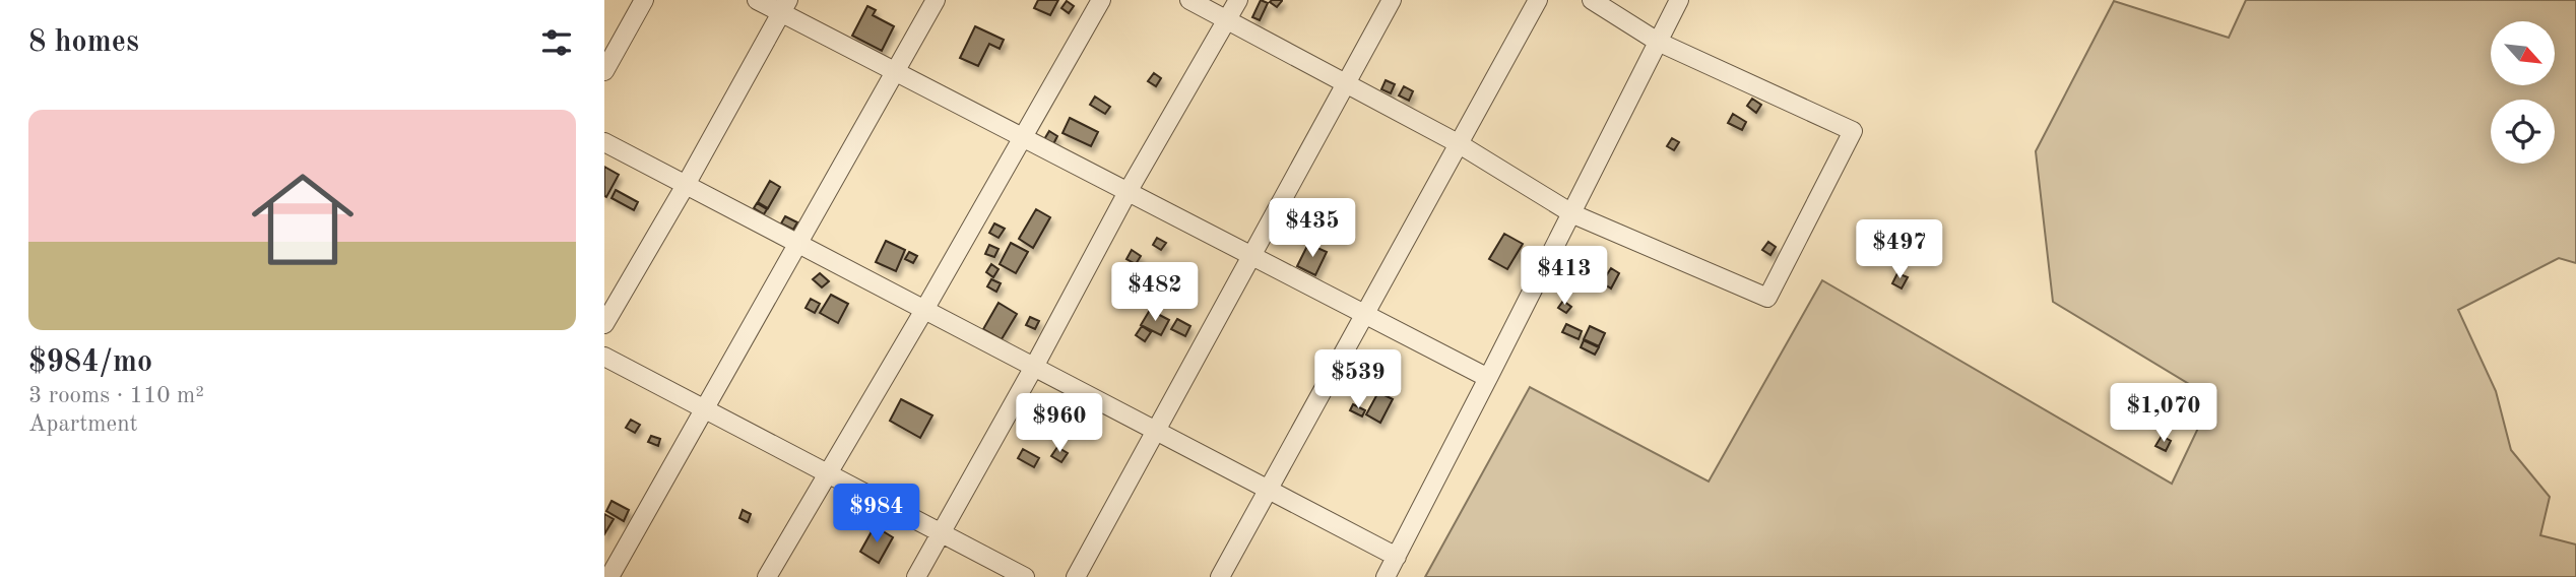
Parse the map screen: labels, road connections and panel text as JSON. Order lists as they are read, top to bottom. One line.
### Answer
{"north":"bottom right","page":{"heading":"8 homes","list":[{"name":"$984/mo","note":"3 rooms · 110 m² · Apartment"}],"price":["$435","$497","$413","$482","$539","$1,070","$960","$984"]}}
